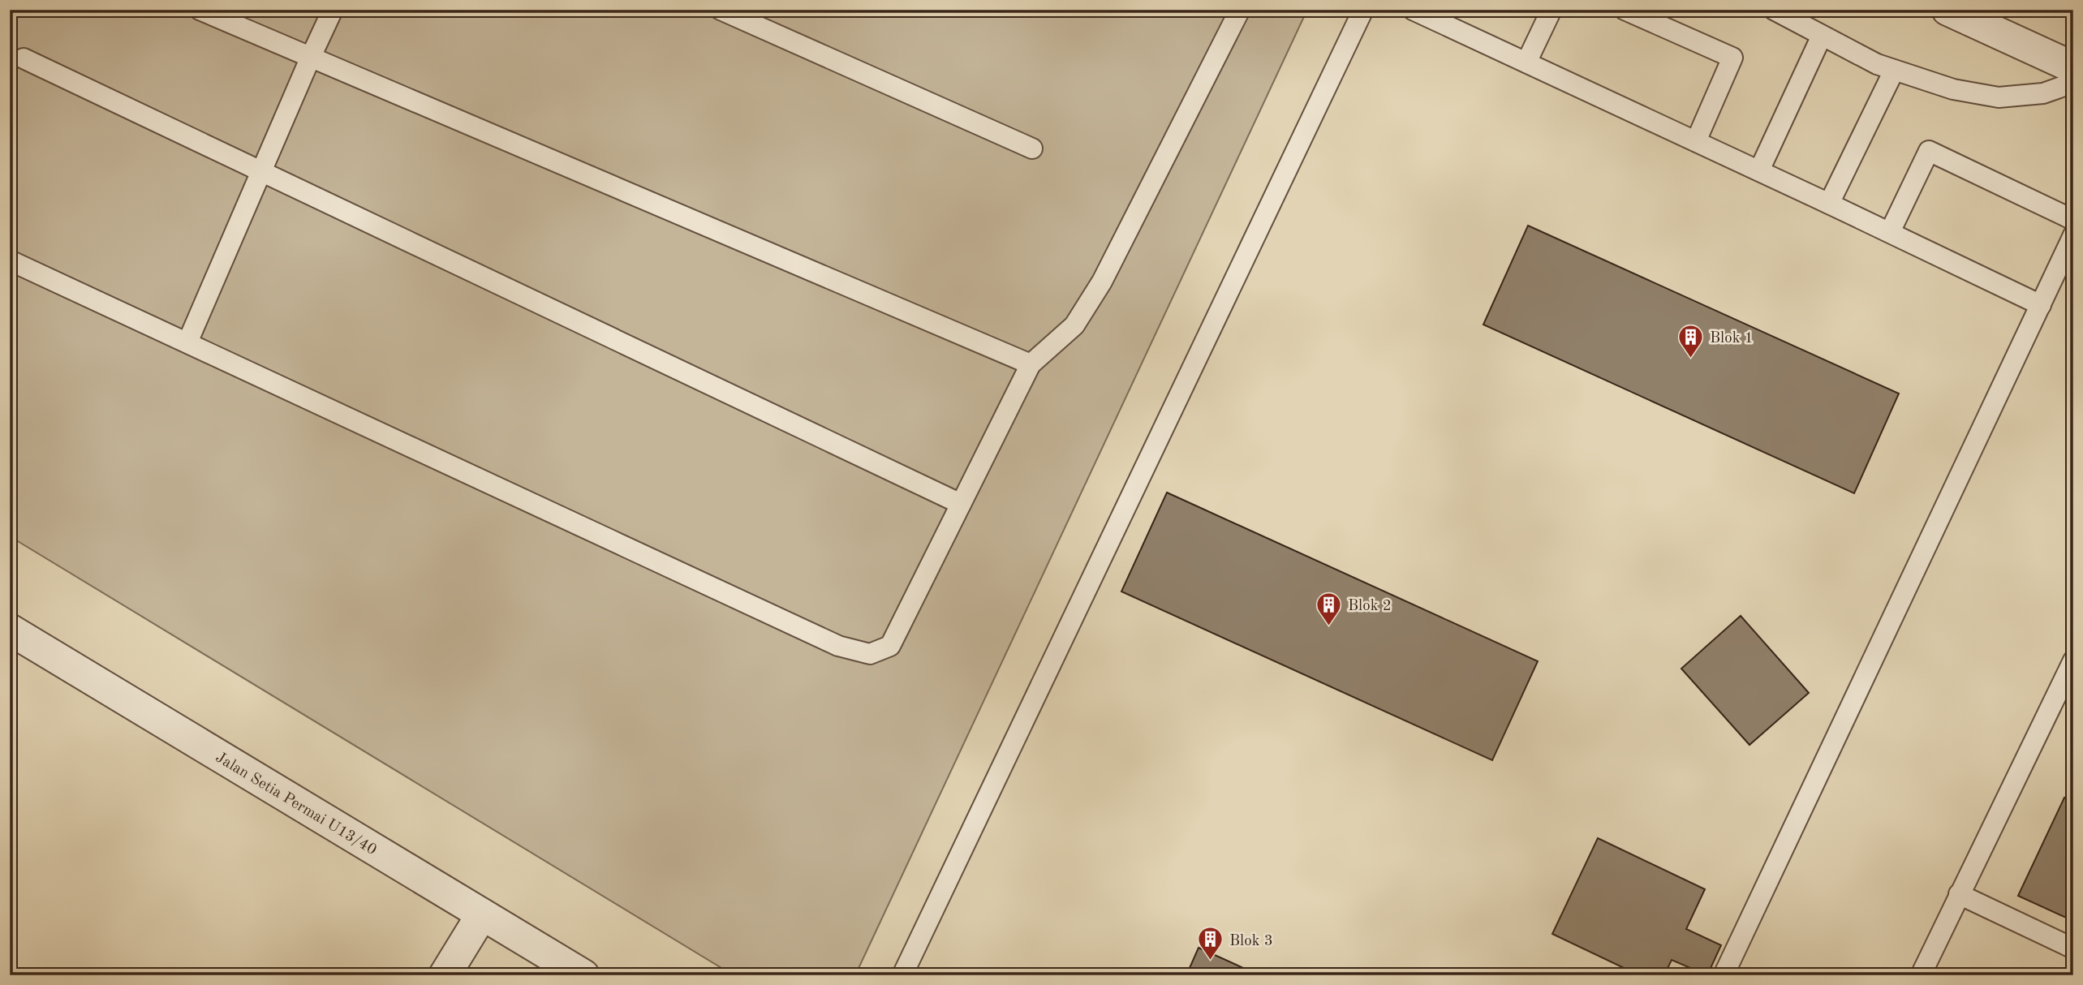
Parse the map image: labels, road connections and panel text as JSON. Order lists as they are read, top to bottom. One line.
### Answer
{"streets":{"street":["Jalan Setia Permai U13/40"]},"places":{"building":["Blok 1","Blok 2","Blok 3"]}}
